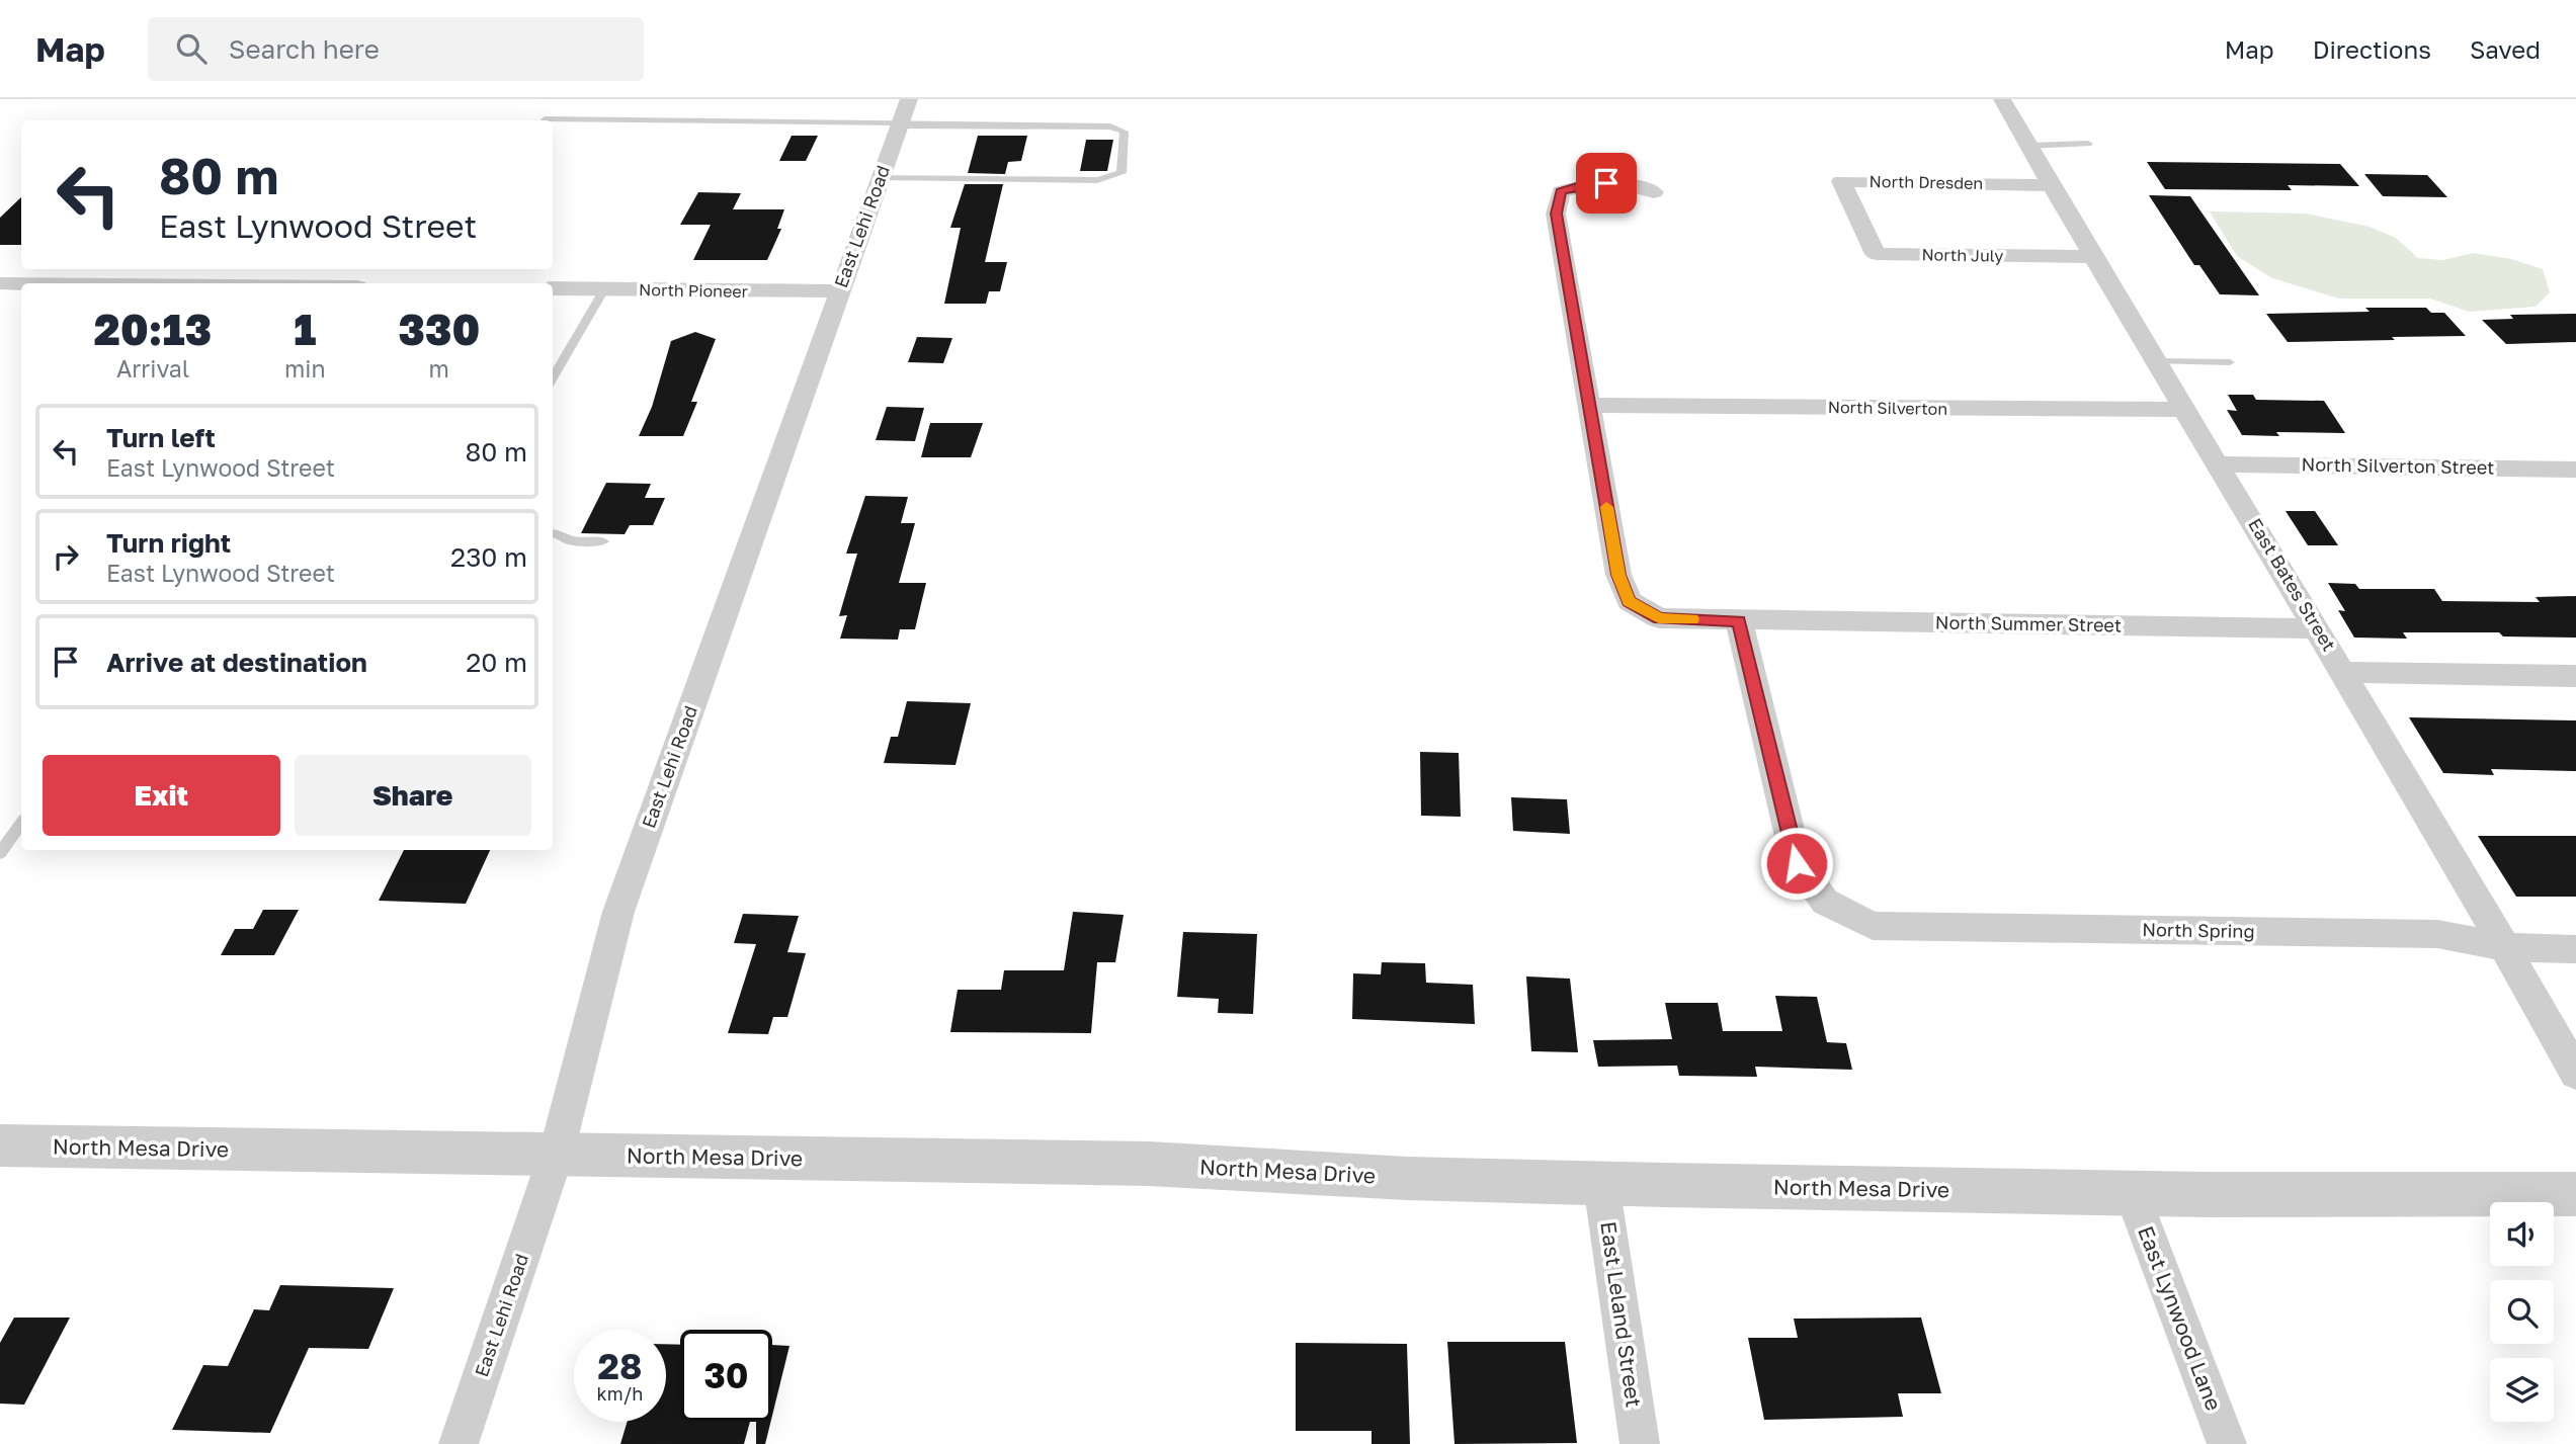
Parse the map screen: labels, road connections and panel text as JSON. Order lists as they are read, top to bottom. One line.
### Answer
{"streets":{"street":["North Dresden","East Lehi Road","North July","North Pioneer","North Silverton","North Silverton Street","East Bates Street","North Summer Street","North Spring","North Mesa Drive","East Leland Street","East Lynwood Lane"]},"crossings":[["North Dresden","North July"],["North Dresden","East Bates Street"],["East Lehi Road","North Pioneer"],["East Lehi Road","North Mesa Drive"],["North July","East Bates Street"],["North Silverton","East Bates Street"],["North Silverton","North Summer Street"],["North Silverton Street","East Bates Street"],["East Bates Street","North Summer Street"],["East Bates Street","North Spring"],["North Summer Street","North Spring"],["North Mesa Drive","East Leland Street"],["North Mesa Drive","East Lynwood Lane"]],"page":{"header":"Map","search":"Search here","nav":["Map","Directions","Saved"],"turn":["80 m","East Lynwood Street"],"eta":["20:13","Arrival","1","min","330","m"],"list":[{"name":"Turn left","note":"East Lynwood Street","value":"80 m"},{"name":"Turn right","note":"East Lynwood Street","value":"230 m"},{"name":"Arrive at destination","value":"20 m"}],"buttons":["Exit","Share"],"speed":"28 km/h","limit":"30"}}
